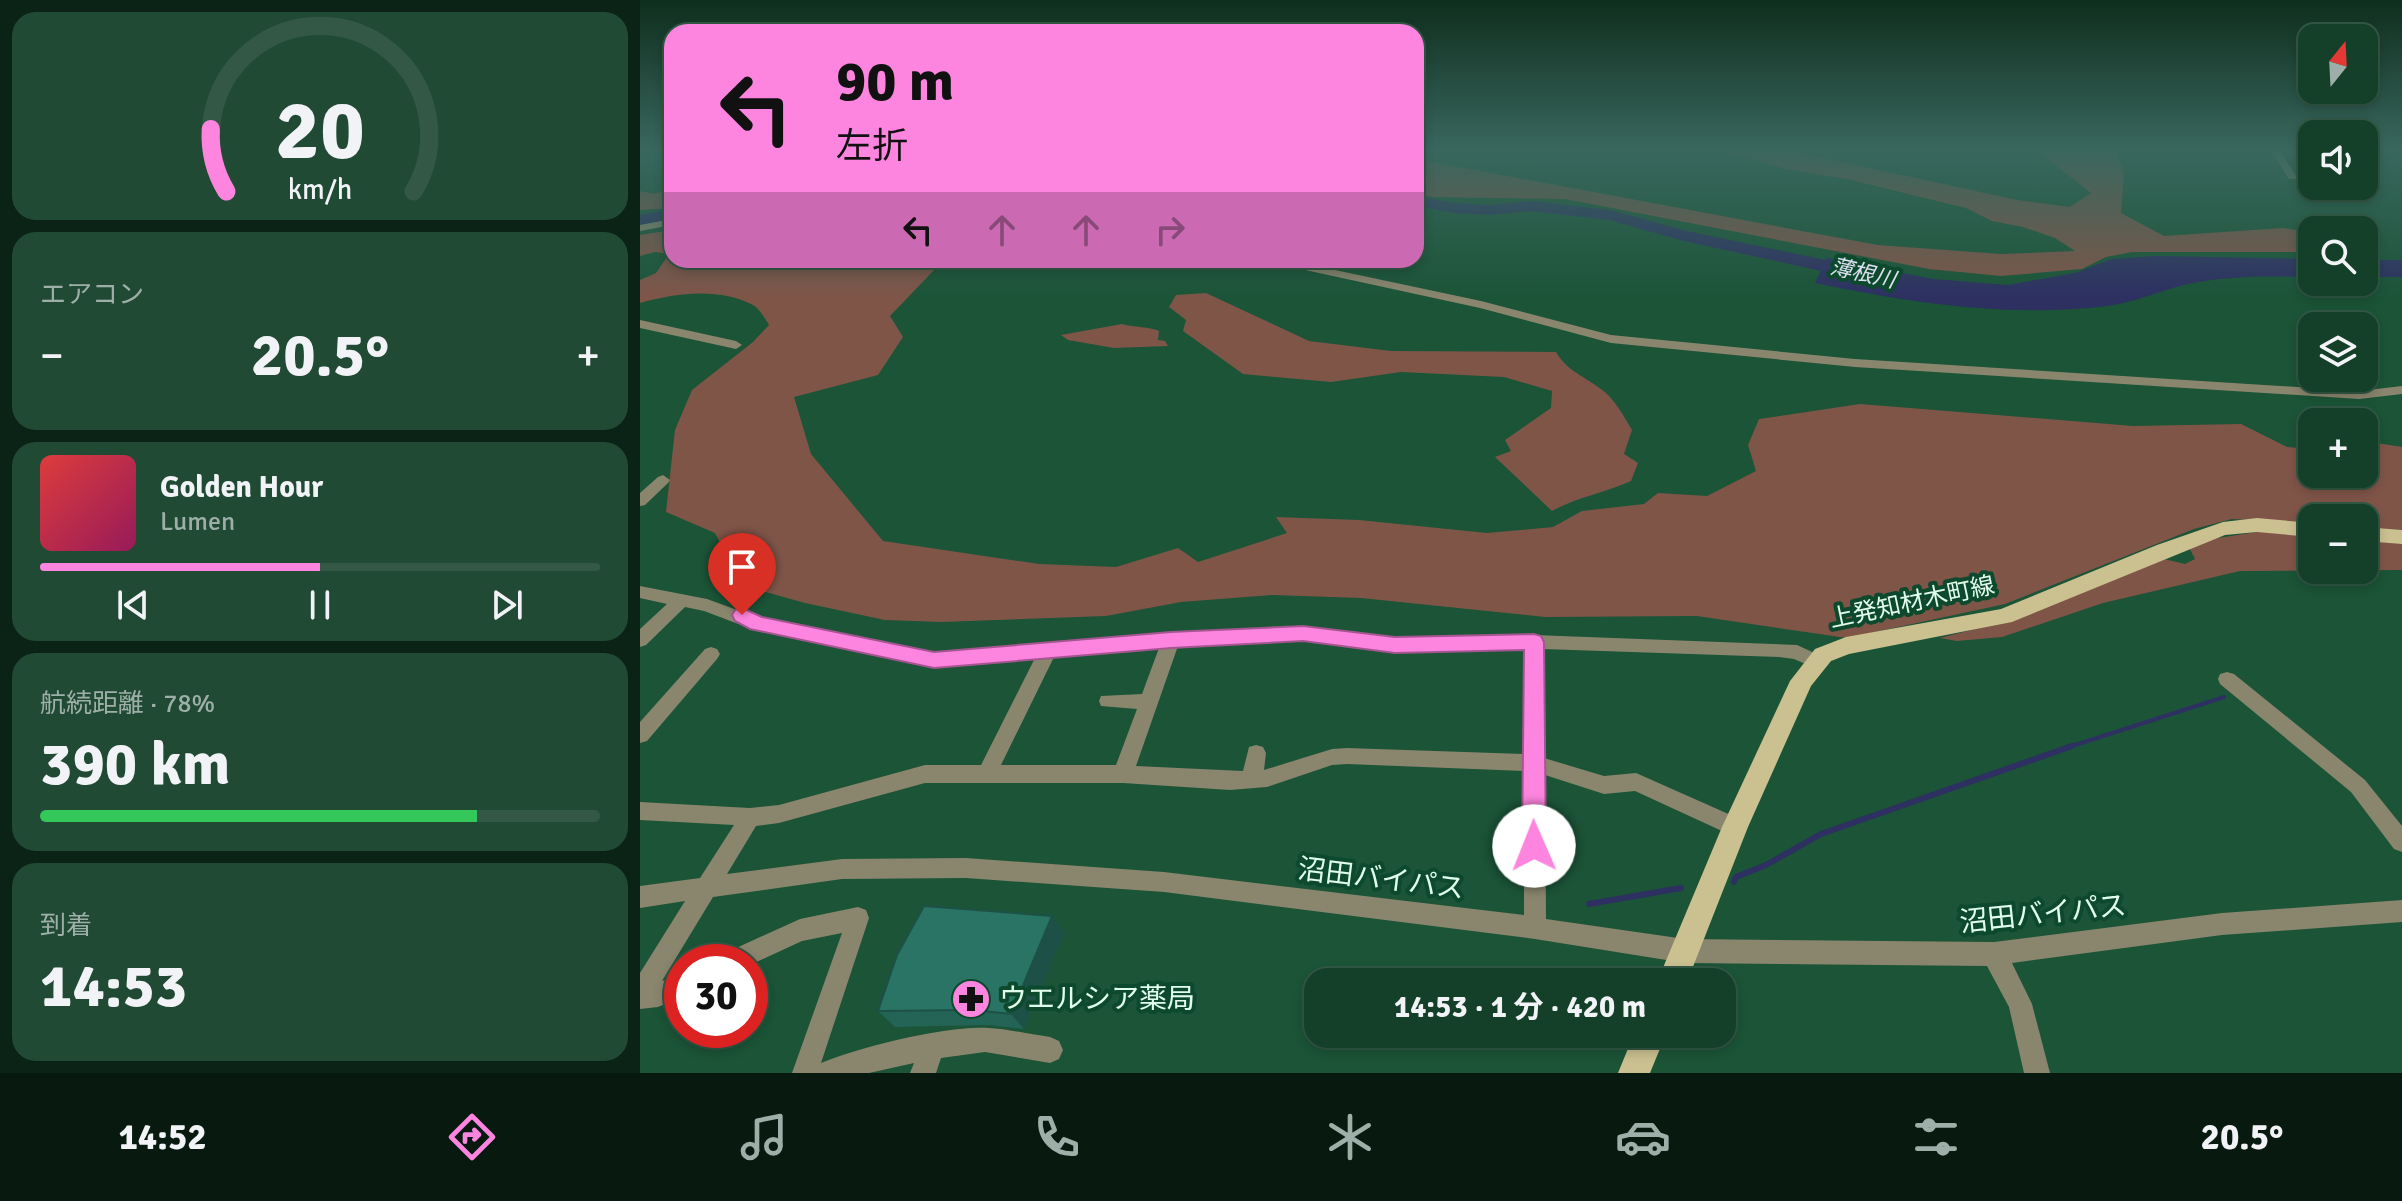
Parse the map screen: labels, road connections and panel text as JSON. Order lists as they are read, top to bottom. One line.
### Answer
{"streets":{"main road":["上発知材木町線"],"street":["沼田バイパス"]},"crossings":[["上発知材木町線","沼田バイパス"]],"water":["薄根川"],"places":{"pharmacy":["ウエルシア薬局"]},"north":"top","page":{"map_buttons":["+","−"],"turn":["90 m","左折"],"tile":["エアコン",["航続距離 · 78%","390 km"],["到着","14:53"]],"heat":["−","20.5°","+"],"song":["Golden Hour","Lumen"],"limit":"30","trip":"14:53 · 1 分 · 420 m","tabs":["14:52","20.5°"],"gauge":["20","km/h"]}}
